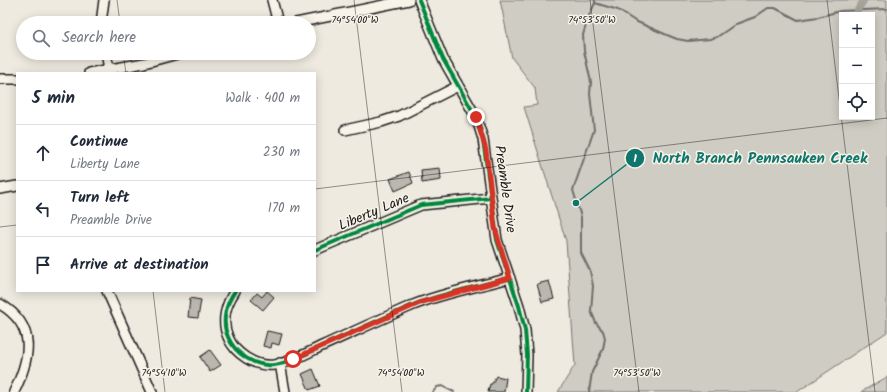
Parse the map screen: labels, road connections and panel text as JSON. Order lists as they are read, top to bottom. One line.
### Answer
{"streets":{"street":["Preamble Drive","Liberty Lane"]},"crossings":[["Preamble Drive","Liberty Lane"]],"places":["North Branch Pennsauken Creek"],"page":{"map_buttons":["+","−"],"search":"Search here","heading":["5 min","Walk · 400 m"],"list":[["Continue","Liberty Lane","230 m"],["Turn left","Preamble Drive","170 m"],"Arrive at destination"]},"coordinates":["74°54'00\"W","74°53'50\"W","74°54'10\"W"]}
